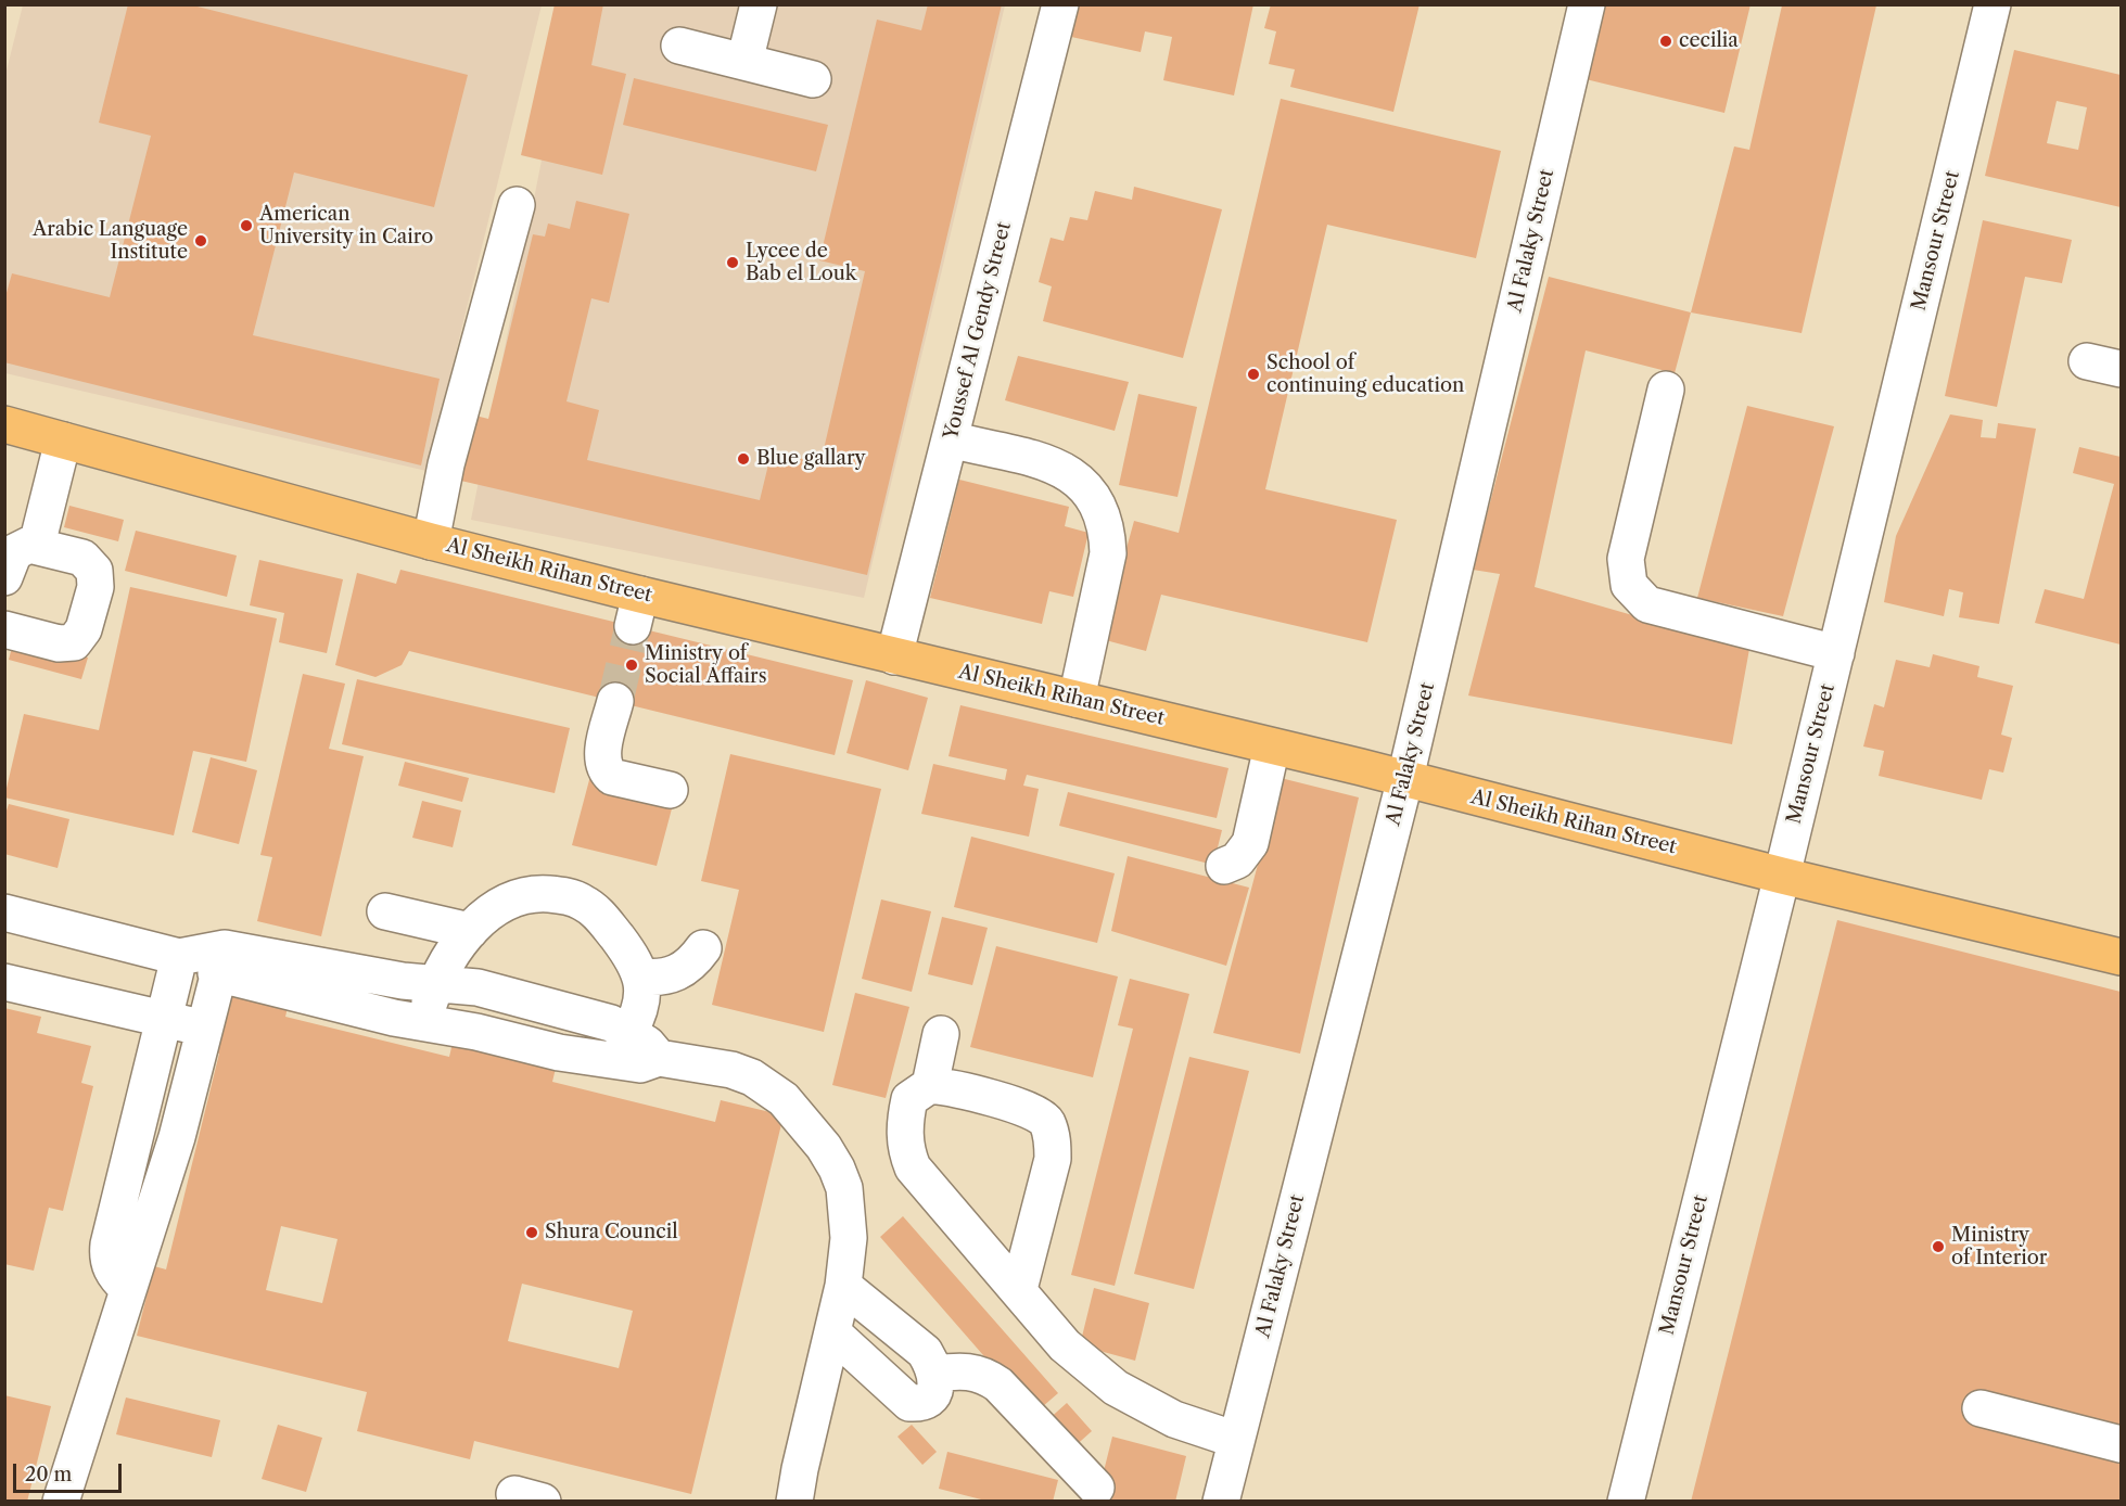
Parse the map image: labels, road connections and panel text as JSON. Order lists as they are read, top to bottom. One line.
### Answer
{"streets":{"main road":["Al Sheikh Rihan Street"],"street":["Al Falaky Street","Mansour Street","Youssef Al Gendy Street"]},"crossings":[["Al Falaky Street","Al Sheikh Rihan Street"],["Mansour Street","Al Sheikh Rihan Street"],["Youssef Al Gendy Street","Al Sheikh Rihan Street"]],"places":["cecilia","American University in Cairo","Arabic Language Institute","Lycee de Bab el Louk","School of continuing education","Blue gallary","Ministry of Social Affairs","Shura Council","Ministry of Interior"],"scale_bar":"20 m"}
